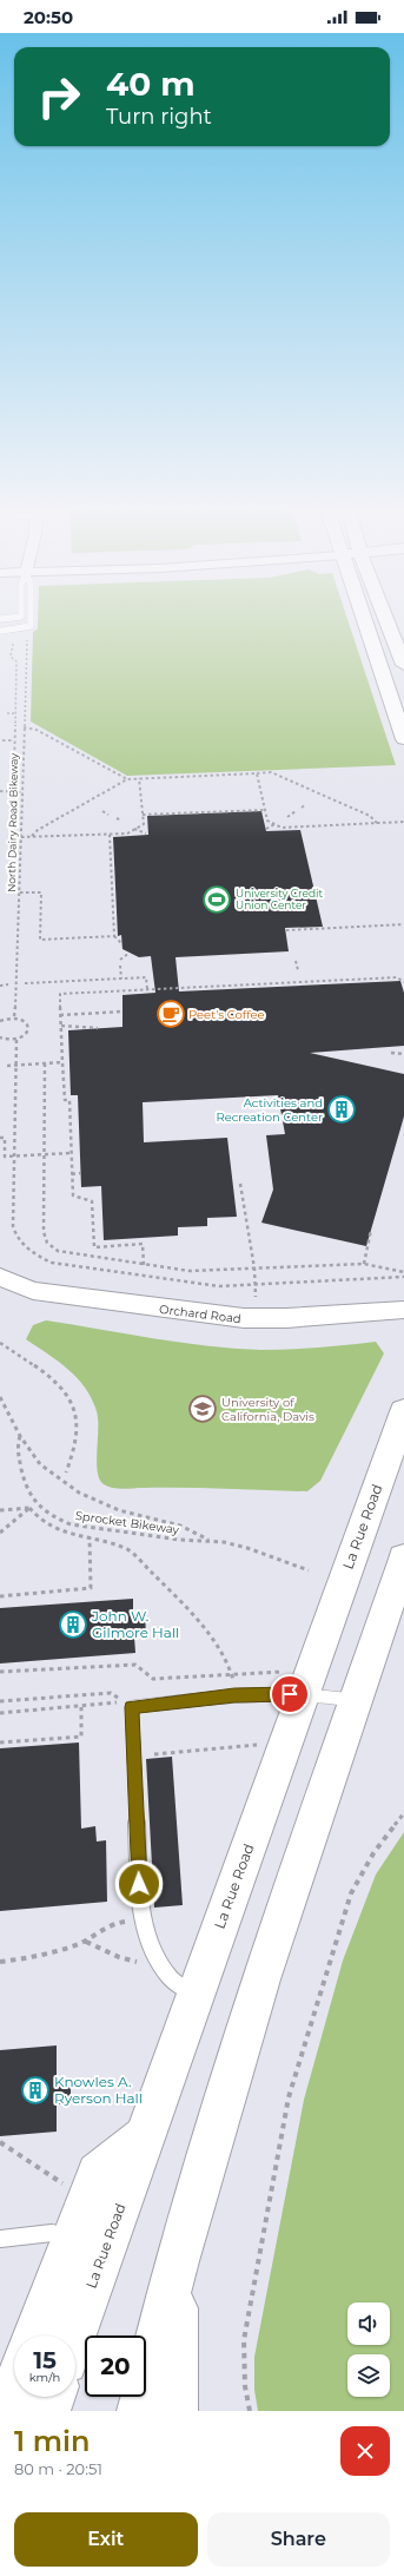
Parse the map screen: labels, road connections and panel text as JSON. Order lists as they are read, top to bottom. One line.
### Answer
{"streets":{"main road":["La Rue Road"],"street":["Orchard Road"],"path":["North Dairy Road Bikeway","Sprocket Bikeway"]},"places":{"sports":["University Credit Union Center"],"cafe":["Peet's Coffee"],"building":["Activities and Recreation Center","John W. Gilmore Hall","Knowles A. Ryerson Hall"],"school or university":["University of California, Davis"]},"page":{"status":"20:50","turn":["40 m","Turn right"],"speed":"15 km/h","limit":"20","heading":["1 min","80 m · 20:51"],"buttons":["Exit","Share"]}}
